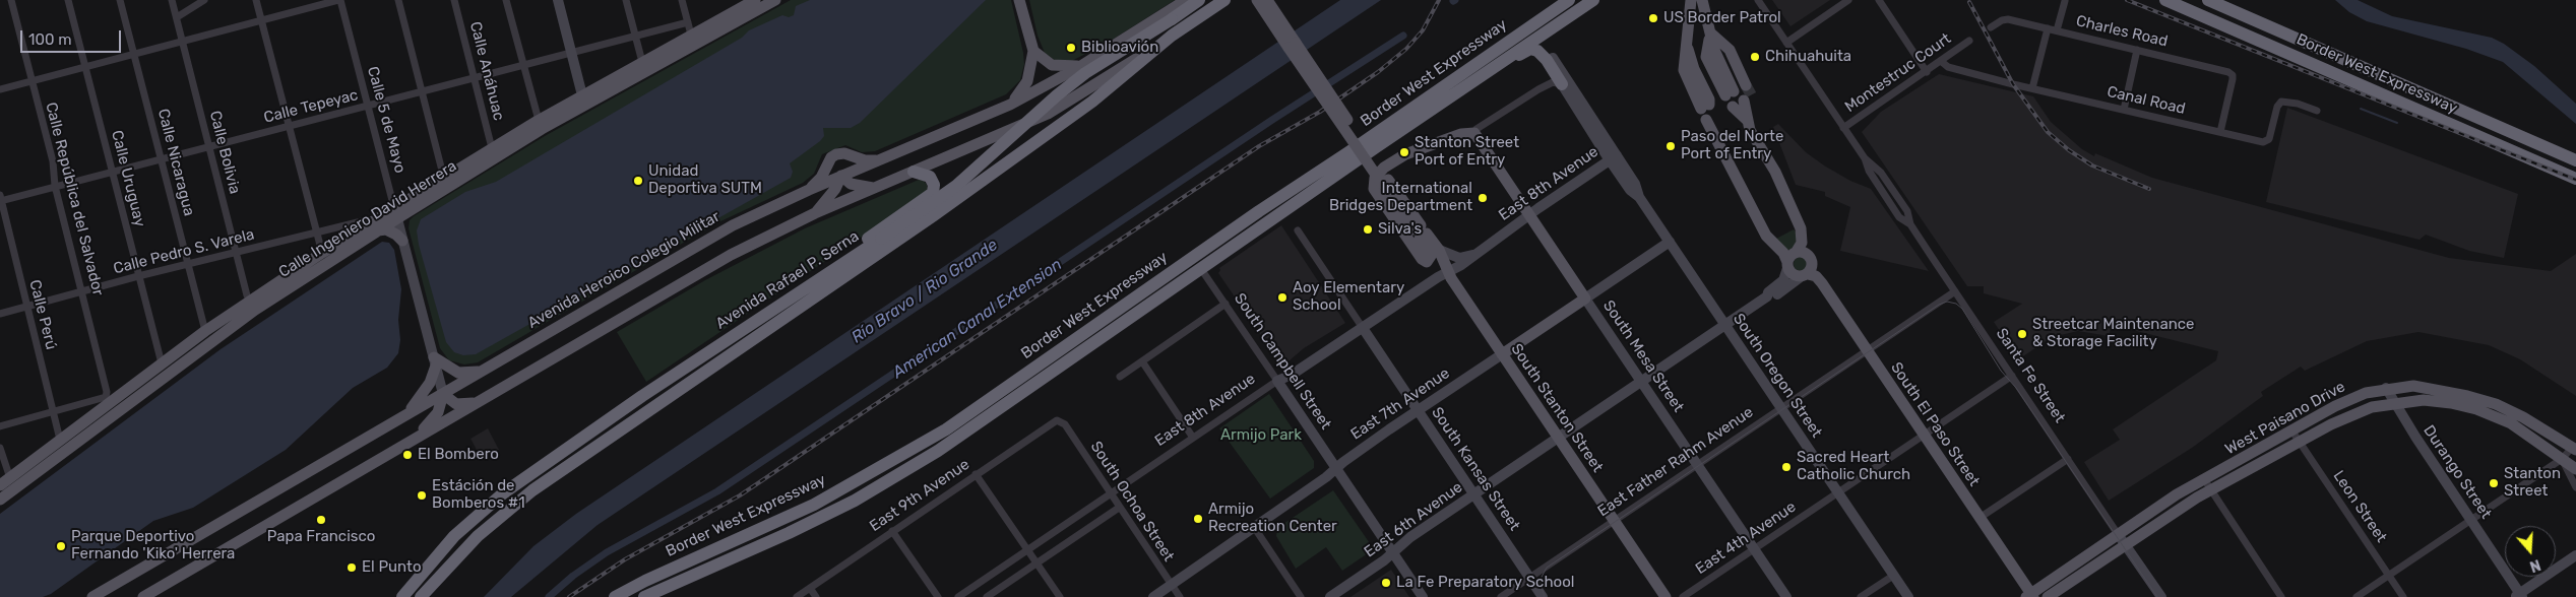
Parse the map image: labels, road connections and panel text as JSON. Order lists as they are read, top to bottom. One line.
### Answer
{"streets":{"highway":["Border West Expressway","Avenida Rafael P. Serna"],"main road":["Calle Ingeniero David Herrera","Avenida Heroico Colegio Militar","South Mesa Street","East 7th Avenue","South Stanton Street","West Paisano Drive","South El Paso Street"],"street":["Charles Road","Calle Anáhuac","Montestruc Court","Canal Road","Calle Tepeyac","Calle 5 de Mayo","Calle Bolivia","Calle Nicaragua","Calle Uruguay","East 8th Avenue","Calle República del Salvador","Calle Pedro S. Varela","Calle Perú","South Campbell Street","South Oregon Street","Santa Fe Street","East Father Rahm Avenue","South Kansas Street","Durango Street","East 9th Avenue","South Ochoa Street","Leon Street","East 6th Avenue","East 4th Avenue"]},"crossings":[["Charles Road","Canal Road"],["Calle Anáhuac","Calle Tepeyac"],["Calle Anáhuac","Calle Ingeniero David Herrera"],["Montestruc Court","Canal Road"],["Montestruc Court","Santa Fe Street"],["Calle Tepeyac","Calle 5 de Mayo"],["Calle Tepeyac","Calle Bolivia"],["Calle Tepeyac","Calle Nicaragua"],["Calle Tepeyac","Calle Uruguay"],["Calle Tepeyac","Calle República del Salvador"],["Calle Tepeyac","Calle Perú"],["Calle 5 de Mayo","Calle Ingeniero David Herrera"],["Calle 5 de Mayo","Avenida Heroico Colegio Militar"],["Calle Bolivia","Calle Ingeniero David Herrera"],["Calle Bolivia","Calle Pedro S. Varela"],["Calle Nicaragua","Calle Ingeniero David Herrera"],["Calle Nicaragua","Calle Pedro S. Varela"],["Calle Uruguay","Calle Ingeniero David Herrera"],["Calle Uruguay","Calle Pedro S. Varela"],["East 8th Avenue","South Mesa Street"],["East 8th Avenue","South Campbell Street"],["East 8th Avenue","South Oregon Street"],["East 8th Avenue","South Stanton Street"],["East 8th Avenue","South Kansas Street"],["East 8th Avenue","South Ochoa Street"],["Calle República del Salvador","Calle Ingeniero David Herrera"],["Calle República del Salvador","Calle Pedro S. Varela"],["Calle Ingeniero David Herrera","Calle Pedro S. Varela"],["Calle Ingeniero David Herrera","Calle Perú"],["Calle Pedro S. Varela","Calle Perú"],["South Mesa Street","East 7th Avenue"],["South Mesa Street","South Stanton Street"],["South Mesa Street","East Father Rahm Avenue"],["South Mesa Street","East 6th Avenue"],["South Mesa Street","East 4th Avenue"],["South Campbell Street","East 7th Avenue"],["South Campbell Street","East 6th Avenue"],["South Oregon Street","East 7th Avenue"],["South Oregon Street","East Father Rahm Avenue"],["South Oregon Street","East 6th Avenue"],["South Oregon Street","East 4th Avenue"],["Santa Fe Street","West Paisano Drive"],["Santa Fe Street","East Father Rahm Avenue"],["Santa Fe Street","East 4th Avenue"],["East 7th Avenue","South Stanton Street"],["East 7th Avenue","South Kansas Street"],["East 7th Avenue","South Ochoa Street"],["South Stanton Street","East Father Rahm Avenue"],["South Stanton Street","East 6th Avenue"],["West Paisano Drive","South El Paso Street"],["West Paisano Drive","Durango Street"],["West Paisano Drive","Leon Street"],["South El Paso Street","East Father Rahm Avenue"],["South El Paso Street","East 6th Avenue"],["South El Paso Street","East 4th Avenue"],["East Father Rahm Avenue","South Kansas Street"],["South Kansas Street","East 6th Avenue"],["East 9th Avenue","South Ochoa Street"]],"water":["Río Bravo / Rio Grande","American Canal Extension"],"parks":["Armijo Park"],"places":["US Border Patrol","Biblioavión","Chihuahuita","Paso del Norte Port of Entry","Stanton Street Port of Entry","Unidad Deportiva SUTM","International Bridges Department","Silva's","Aoy Elementary School","Streetcar Maintenance & Storage Facility","El Bombero","Sacred Heart Catholic Church","Stanton Street","Estáción de Bomberos #1","Armijo Recreation Center","Papa Francisco","Parque Deportivo Fernando 'Kiko' Herrera","El Punto","La Fe Preparatory School"],"scale_bar":"100 m","north":"bottom"}
